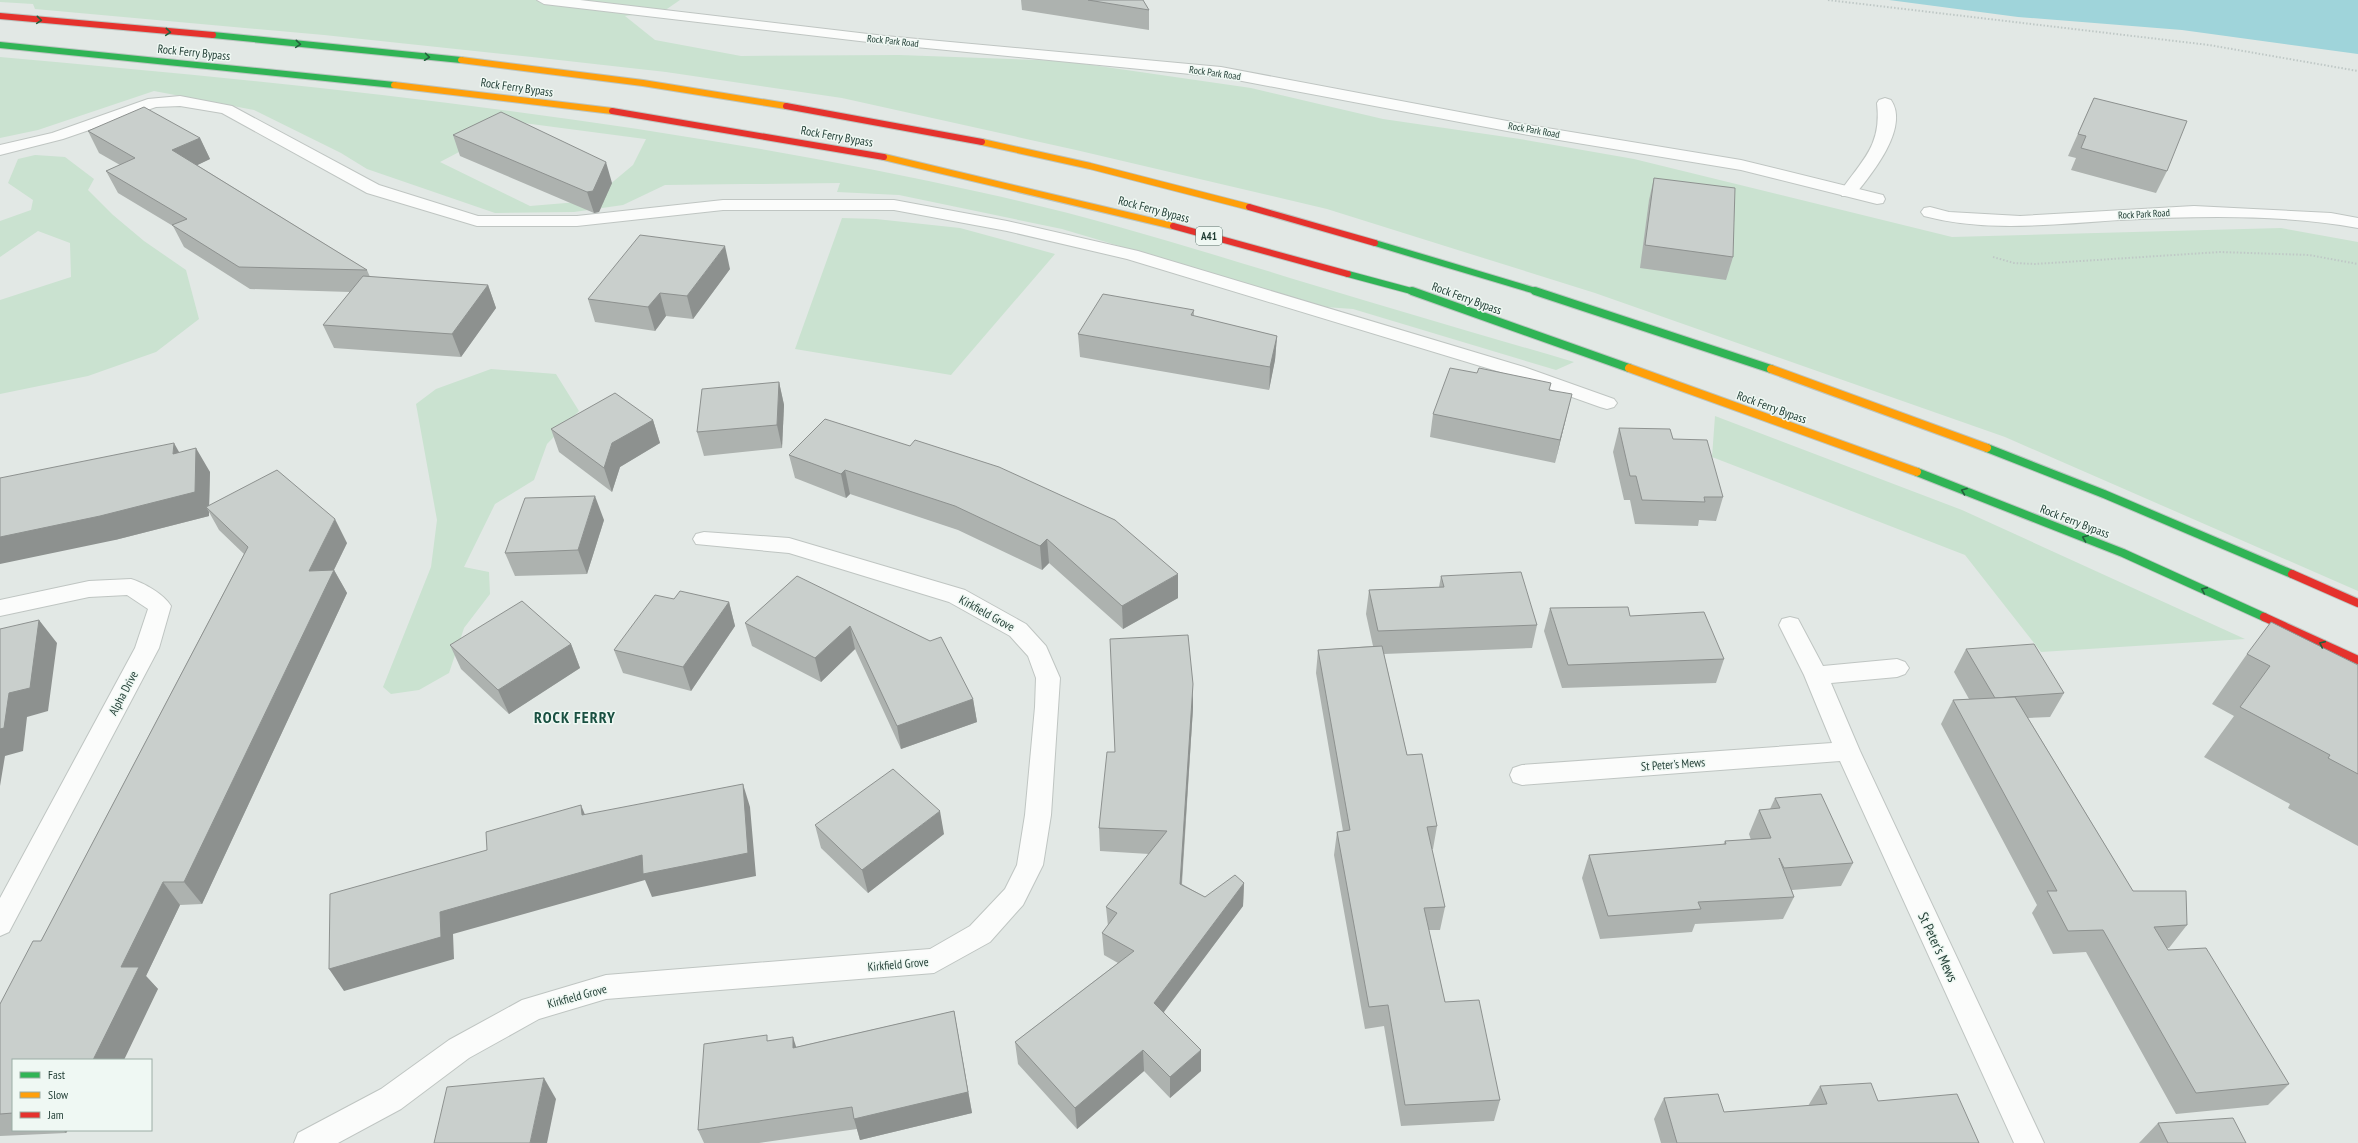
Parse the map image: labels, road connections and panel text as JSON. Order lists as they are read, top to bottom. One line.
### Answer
{"streets":{"highway":["Rock Ferry Bypass","A41"],"street":["Rock Park Road","Kirkfield Grove","Alpha Drive","St Peter's Mews"]},"districts":["ROCK FERRY"],"legend":["Fast","Slow","Jam"]}
